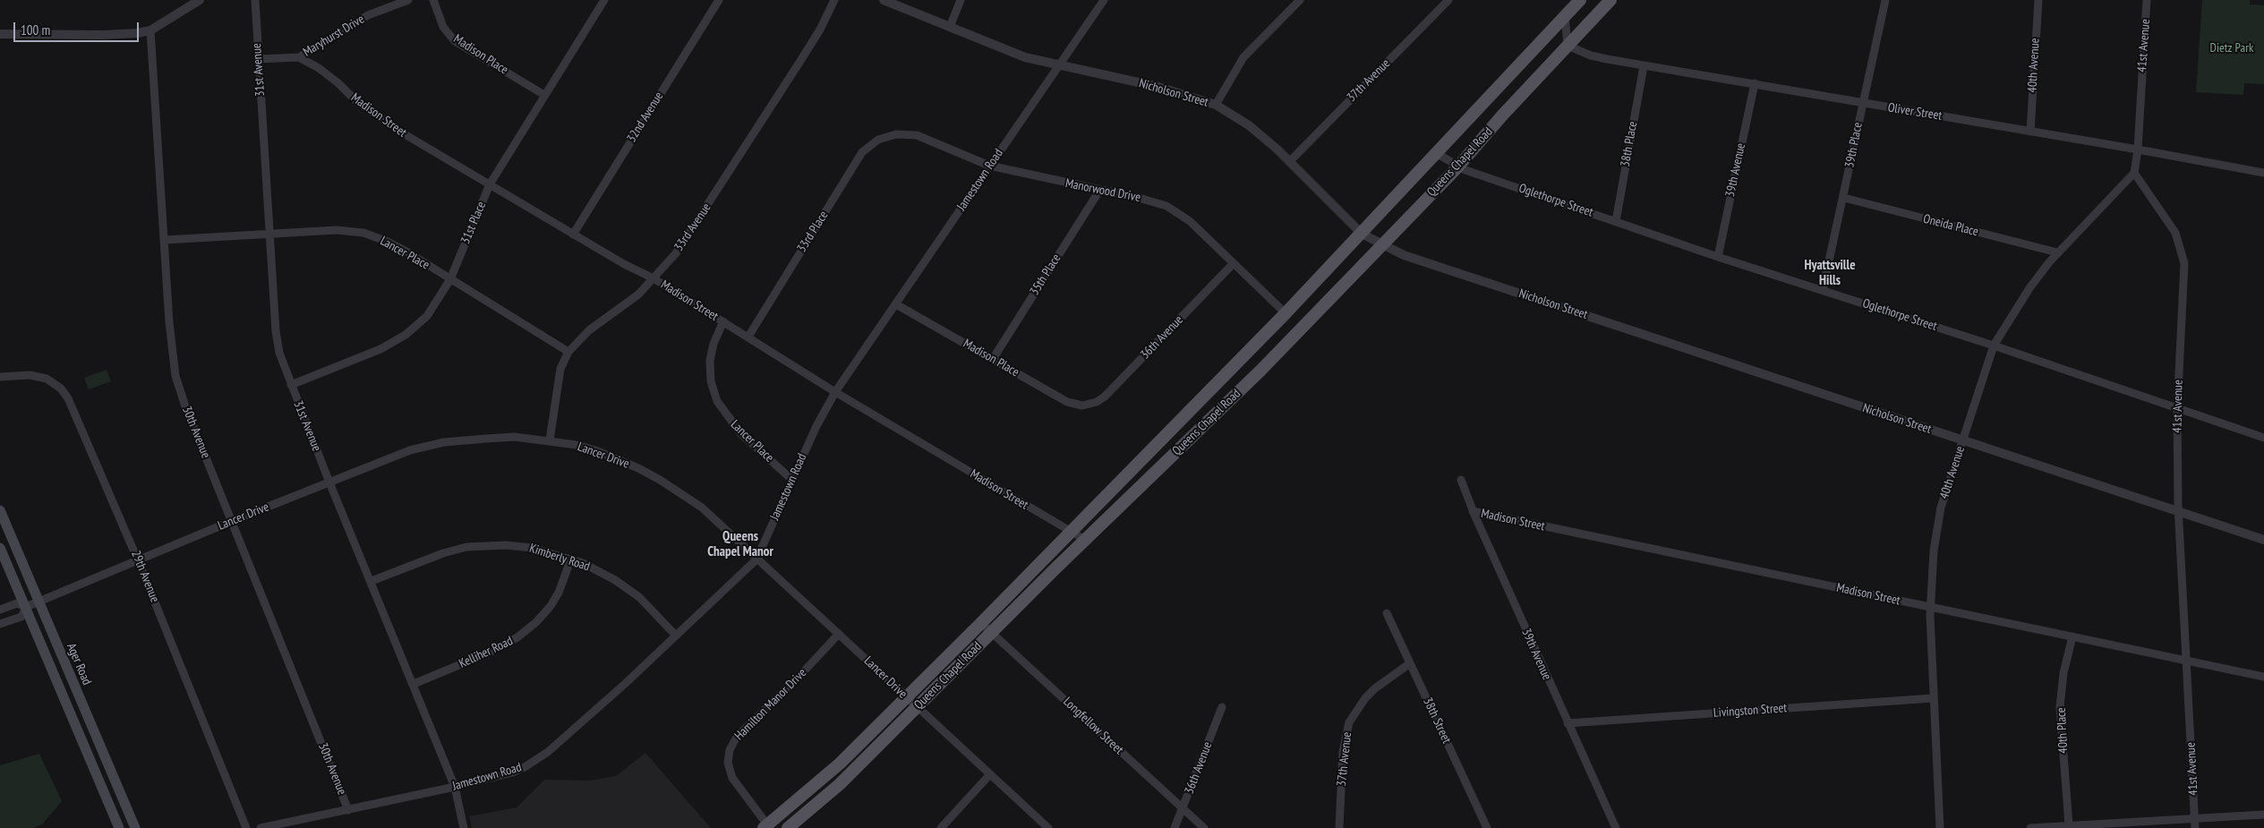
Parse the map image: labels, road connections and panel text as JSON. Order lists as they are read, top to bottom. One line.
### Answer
{"streets":{"main road":["Queens Chapel Road","Ager Road"],"street":["Maryhurst Drive","41st Avenue","Madison Place","40th Avenue","31st Avenue","37th Avenue","Nicholson Street","Oliver Street","Madison Street","32nd Avenue","38th Place","39th Place","39th Avenue","Jamestown Road","Manorwood Drive","Oglethorpe Street","31st Place","Oneida Place","33rd Avenue","33rd Place","Lancer Place","35th Place","36th Avenue","30th Avenue","Lancer Drive","Kimberly Road","29th Avenue","Kelliher Road","Hamilton Manor Drive","Livingston Street","38th Street","Longfellow Street","40th Place"]},"crossings":[["Maryhurst Drive","31st Avenue"],["Maryhurst Drive","Madison Street"],["41st Avenue","40th Avenue"],["41st Avenue","Nicholson Street"],["41st Avenue","Oliver Street"],["41st Avenue","Madison Street"],["41st Avenue","Oglethorpe Street"],["Madison Place","Jamestown Road"],["Madison Place","31st Place"],["Madison Place","35th Place"],["Madison Place","36th Avenue"],["40th Avenue","Nicholson Street"],["40th Avenue","Oliver Street"],["40th Avenue","Madison Street"],["40th Avenue","Oglethorpe Street"],["40th Avenue","Oneida Place"],["40th Avenue","Livingston Street"],["31st Avenue","Jamestown Road"],["31st Avenue","31st Place"],["31st Avenue","Lancer Place"],["31st Avenue","Lancer Drive"],["31st Avenue","Kimberly Road"],["31st Avenue","Kelliher Road"],["37th Avenue","Nicholson Street"],["37th Avenue","38th Street"],["Nicholson Street","Queens Chapel Road"],["Nicholson Street","Jamestown Road"],["Oliver Street","38th Place"],["Oliver Street","39th Place"],["Oliver Street","Queens Chapel Road"],["Oliver Street","39th Avenue"],["Madison Street","32nd Avenue"],["Madison Street","Queens Chapel Road"],["Madison Street","39th Avenue"],["Madison Street","Jamestown Road"],["Madison Street","31st Place"],["Madison Street","33rd Avenue"],["Madison Street","33rd Place"],["Madison Street","Lancer Place"],["Madison Street","40th Place"],["38th Place","Oglethorpe Street"],["39th Place","Oglethorpe Street"],["39th Place","Oneida Place"],["Queens Chapel Road","Manorwood Drive"],["Queens Chapel Road","Oglethorpe Street"],["Queens Chapel Road","Lancer Drive"],["Queens Chapel Road","Hamilton Manor Drive"],["Queens Chapel Road","Longfellow Street"],["39th Avenue","Oglethorpe Street"],["39th Avenue","Livingston Street"],["Jamestown Road","Manorwood Drive"],["Jamestown Road","Lancer Place"],["Jamestown Road","30th Avenue"],["Jamestown Road","Lancer Drive"],["Jamestown Road","Kimberly Road"],["Manorwood Drive","33rd Place"],["Manorwood Drive","35th Place"],["Manorwood Drive","36th Avenue"],["31st Place","Lancer Place"],["33rd Avenue","Lancer Place"],["33rd Avenue","Lancer Drive"],["Lancer Place","30th Avenue"],["36th Avenue","Longfellow Street"],["30th Avenue","Lancer Drive"],["Lancer Drive","29th Avenue"],["Lancer Drive","Ager Road"],["Lancer Drive","Hamilton Manor Drive"],["Kimberly Road","Kelliher Road"]],"districts":["Hyattsville Hills","Queens Chapel Manor"],"parks":["Dietz Park"],"scale_bar":"100 m"}
